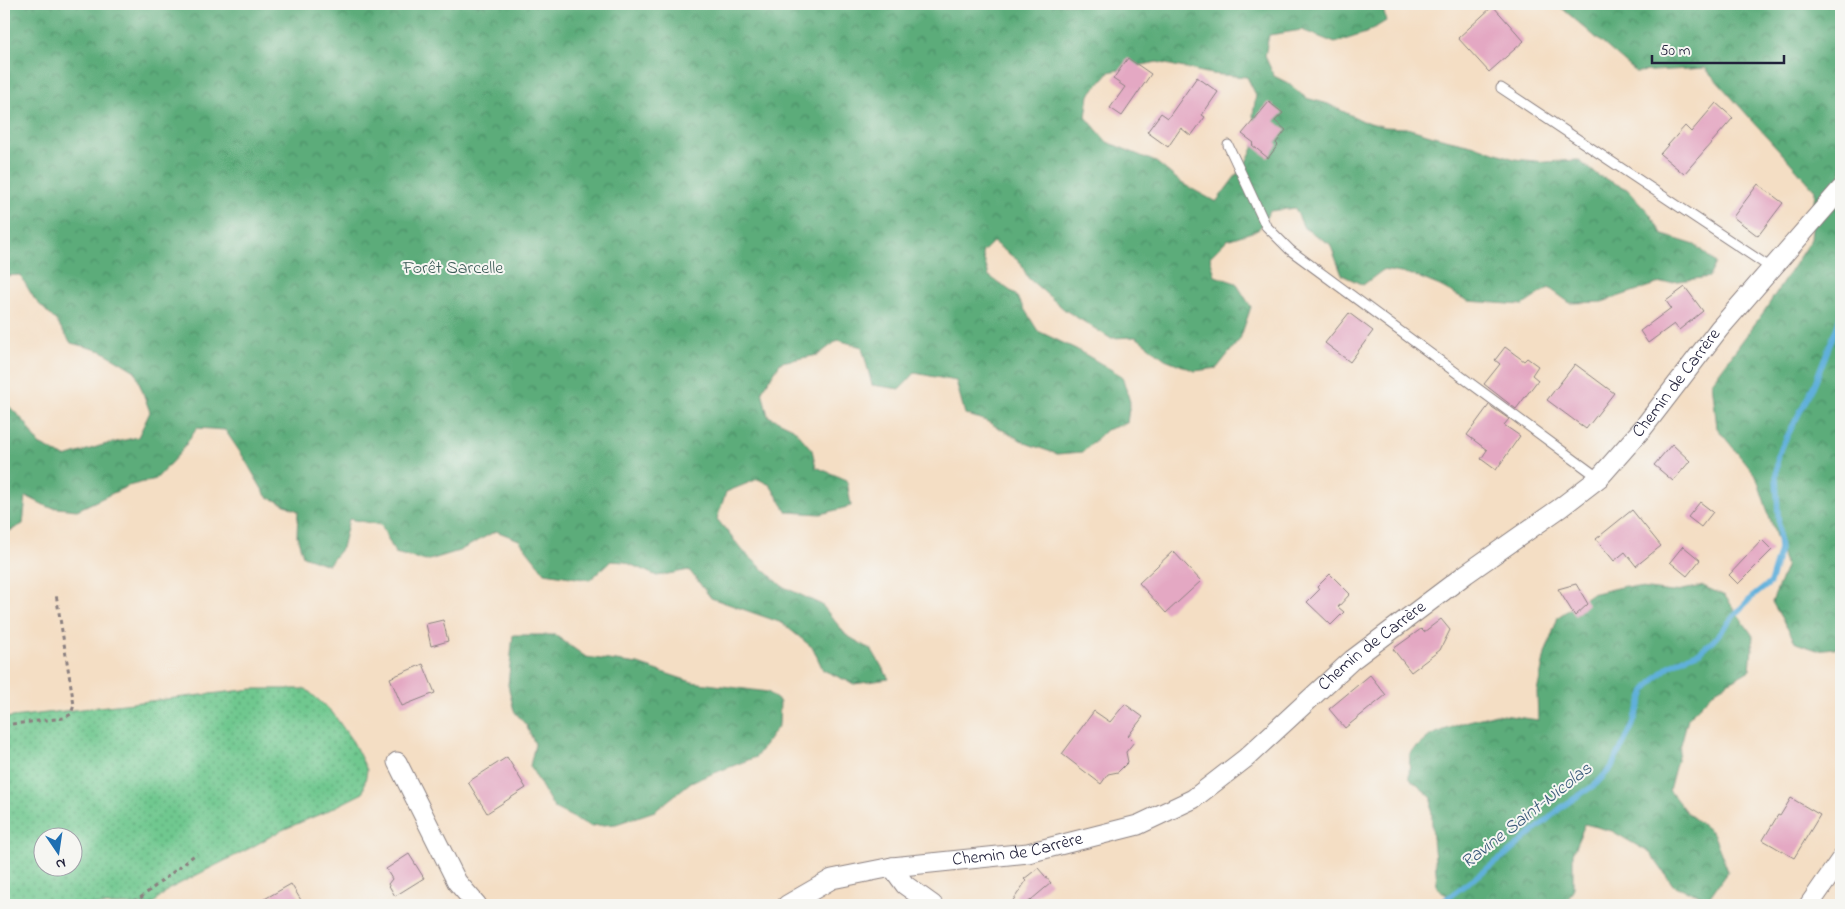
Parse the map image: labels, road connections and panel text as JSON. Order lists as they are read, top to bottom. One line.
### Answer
{"streets":{"street":["Chemin de Carrère"]},"water":["Ravine Saint-Nicolas"],"parks":["Forêt Sarcelle"],"scale_bar":"50 m","north":"bottom"}
